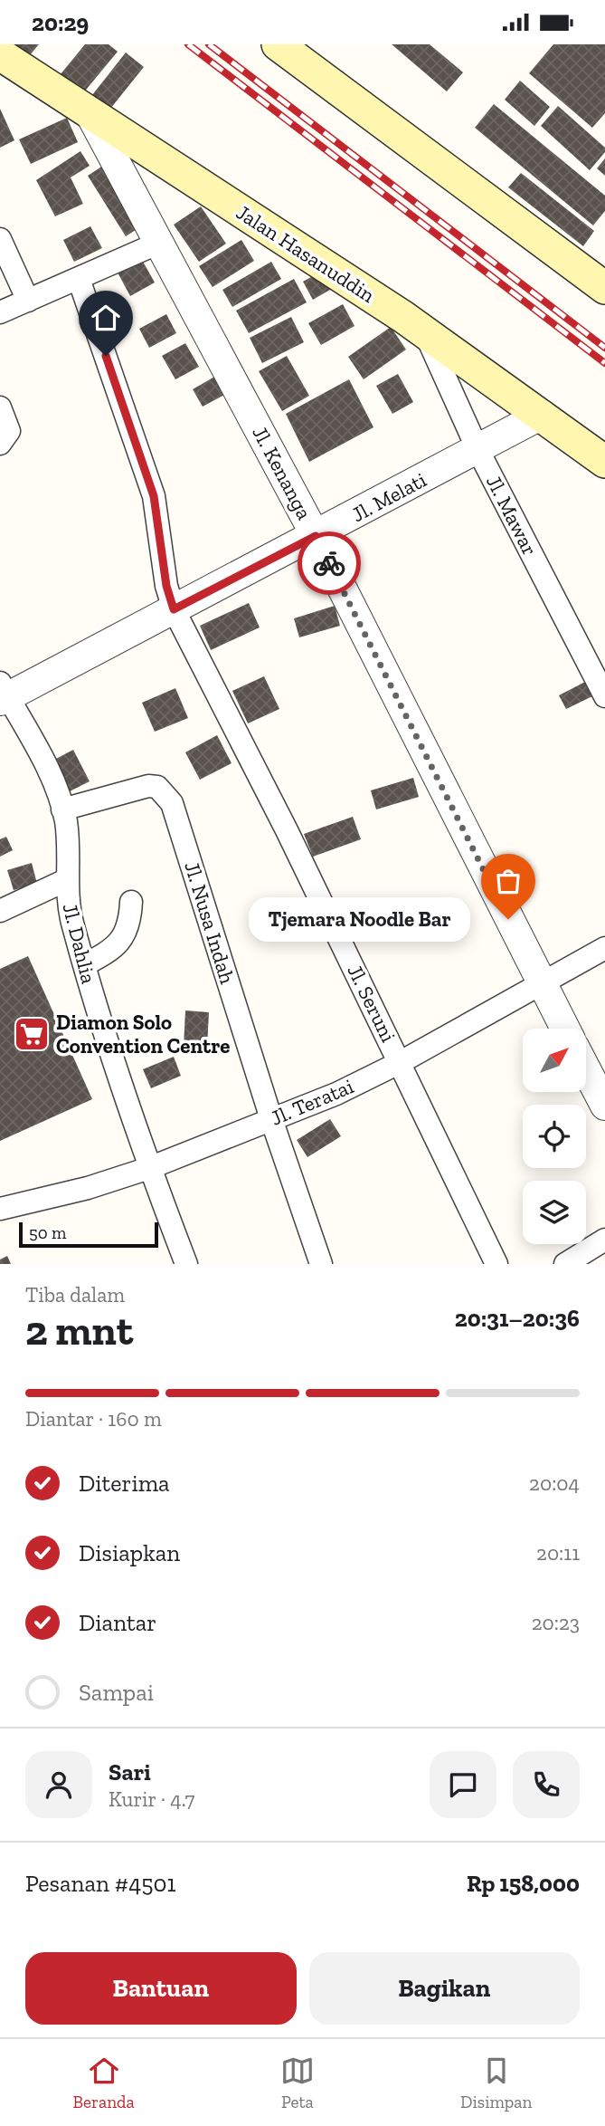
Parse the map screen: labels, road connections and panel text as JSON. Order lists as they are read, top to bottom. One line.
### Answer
{"streets":{"main road":["Jalan Hasanuddin"],"street":["Jl. Kenanga","Jl. Melati","Jl. Mawar","Jl. Nusa Indah","Jl. Dahlia","Jl. Seruni","Jl. Teratai"]},"crossings":[["Jalan Hasanuddin","Jl. Kenanga"],["Jalan Hasanuddin","Jl. Melati"],["Jalan Hasanuddin","Jl. Mawar"],["Jl. Kenanga","Jl. Melati"],["Jl. Kenanga","Jl. Teratai"],["Jl. Melati","Jl. Mawar"],["Jl. Melati","Jl. Dahlia"],["Jl. Melati","Jl. Seruni"],["Jl. Nusa Indah","Jl. Dahlia"],["Jl. Nusa Indah","Jl. Teratai"],["Jl. Dahlia","Jl. Teratai"],["Jl. Seruni","Jl. Teratai"]],"places":{"other":["Tjemara Noodle Bar"],"supermarket":["Diamon Solo Convention Centre"]},"scale_bar":"50 m","north":"top right","page":{"status":"20:29","bubble":"Tjemara Noodle Bar","scale":"50 m","heading":["2 mnt","Tiba dalam","20:31–20:36"],"panel":["Sari","Kurir · 4.7","Pesanan #4501","Rp 158,000"],"bar":"Diantar · 160 m","list":[["Diterima","20:04"],["Disiapkan","20:11"],["Diantar","20:23"],"Sampai"],"buttons":["Bantuan","Bagikan"],"tabs":["Beranda","Peta","Disimpan"]}}
